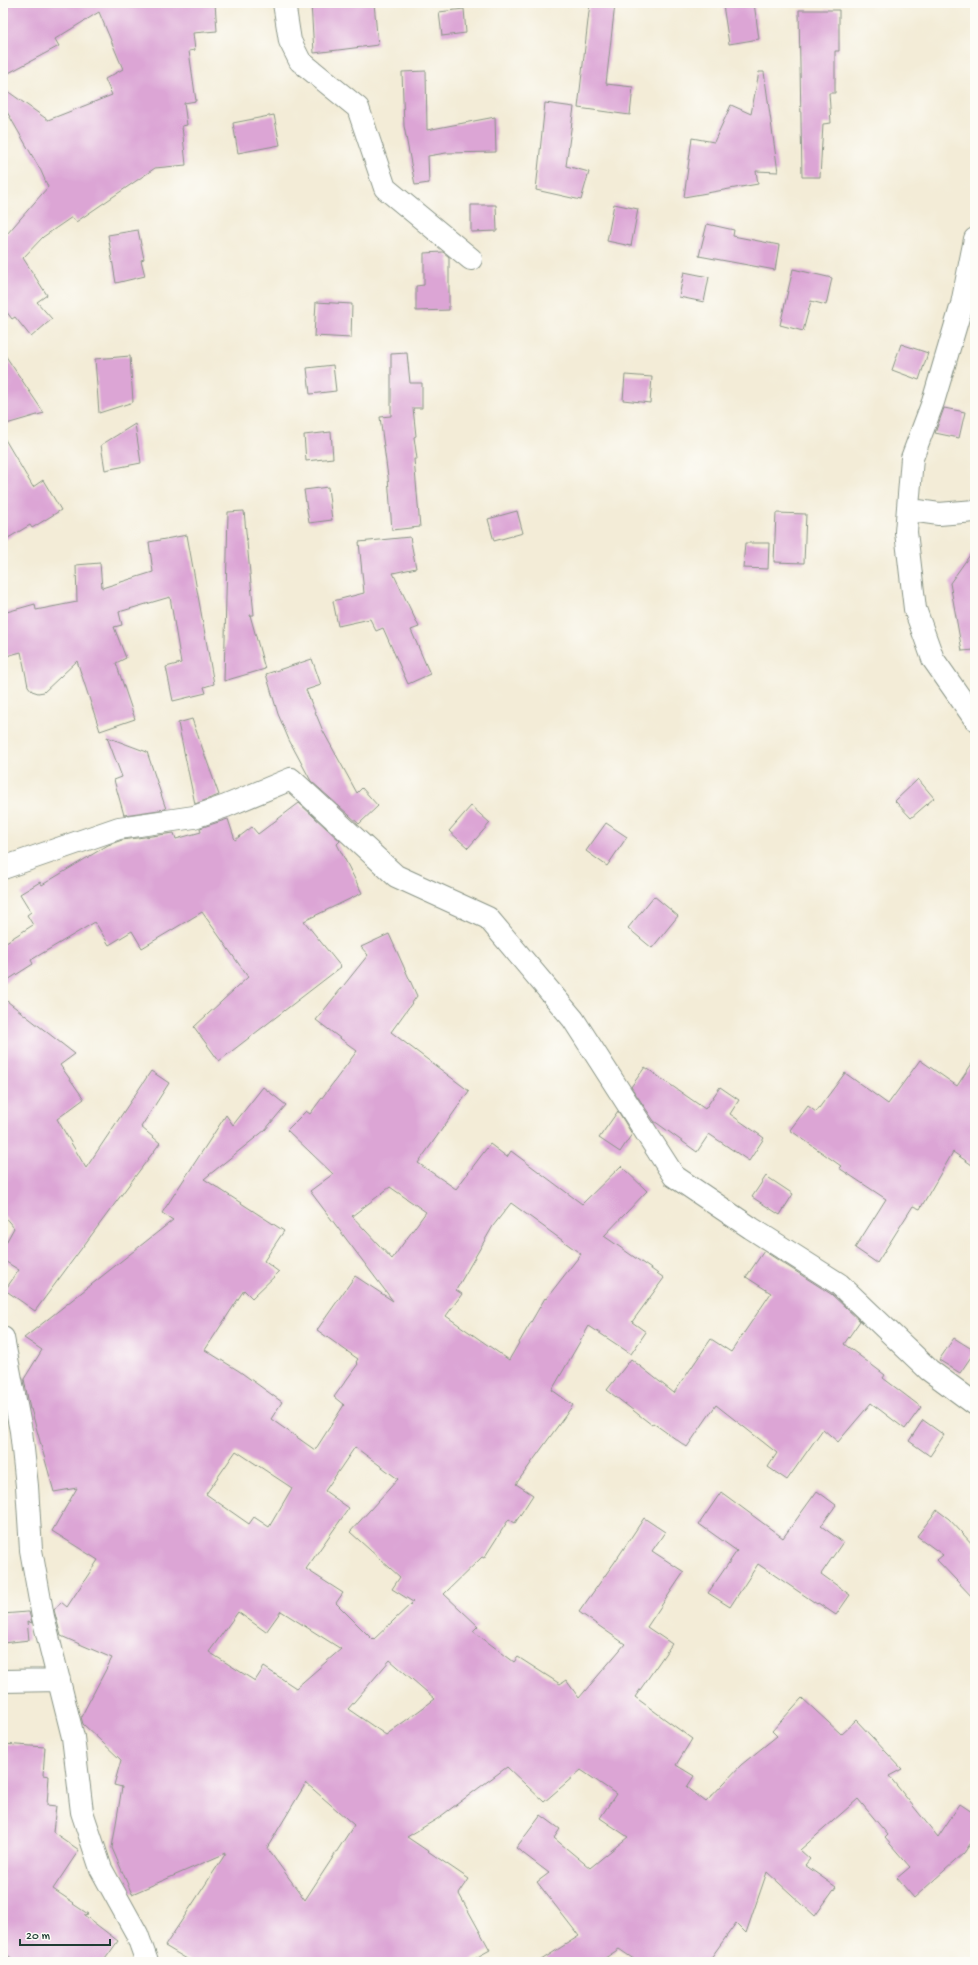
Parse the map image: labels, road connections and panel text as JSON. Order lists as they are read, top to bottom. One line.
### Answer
{"scale_bar":"20 m"}
